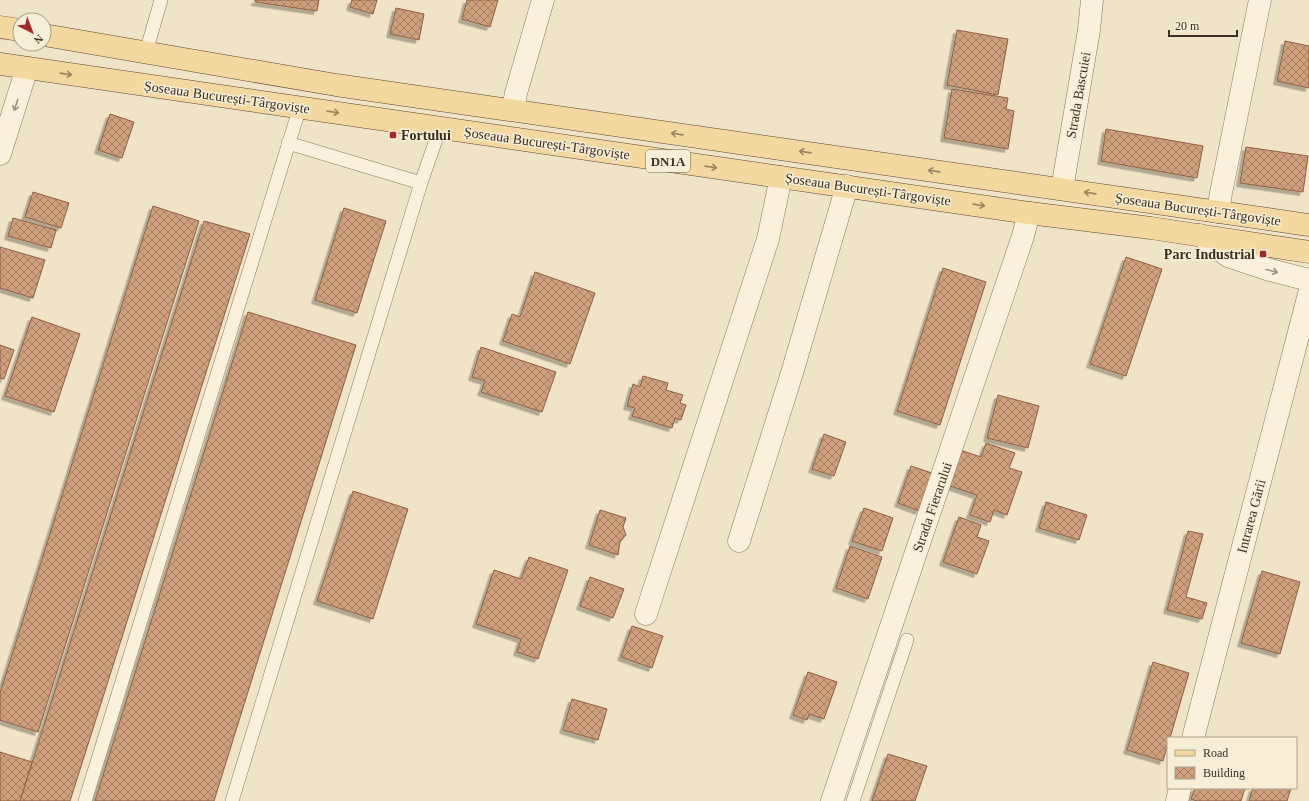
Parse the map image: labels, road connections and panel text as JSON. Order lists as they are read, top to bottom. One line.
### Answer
{"streets":{"main road":["Șoseaua București-Târgoviște","DN1A"],"street":["Strada Bascuiei","Strada Fierarului","Intrarea Gării"]},"crossings":[["Strada Bascuiei","Șoseaua București-Târgoviște"],["Șoseaua București-Târgoviște","Strada Fierarului"]],"places":{"transit":["Fortului","Parc Industrial"]},"legend":["Road","Building"],"scale_bar":"20 m","north":"bottom right"}
